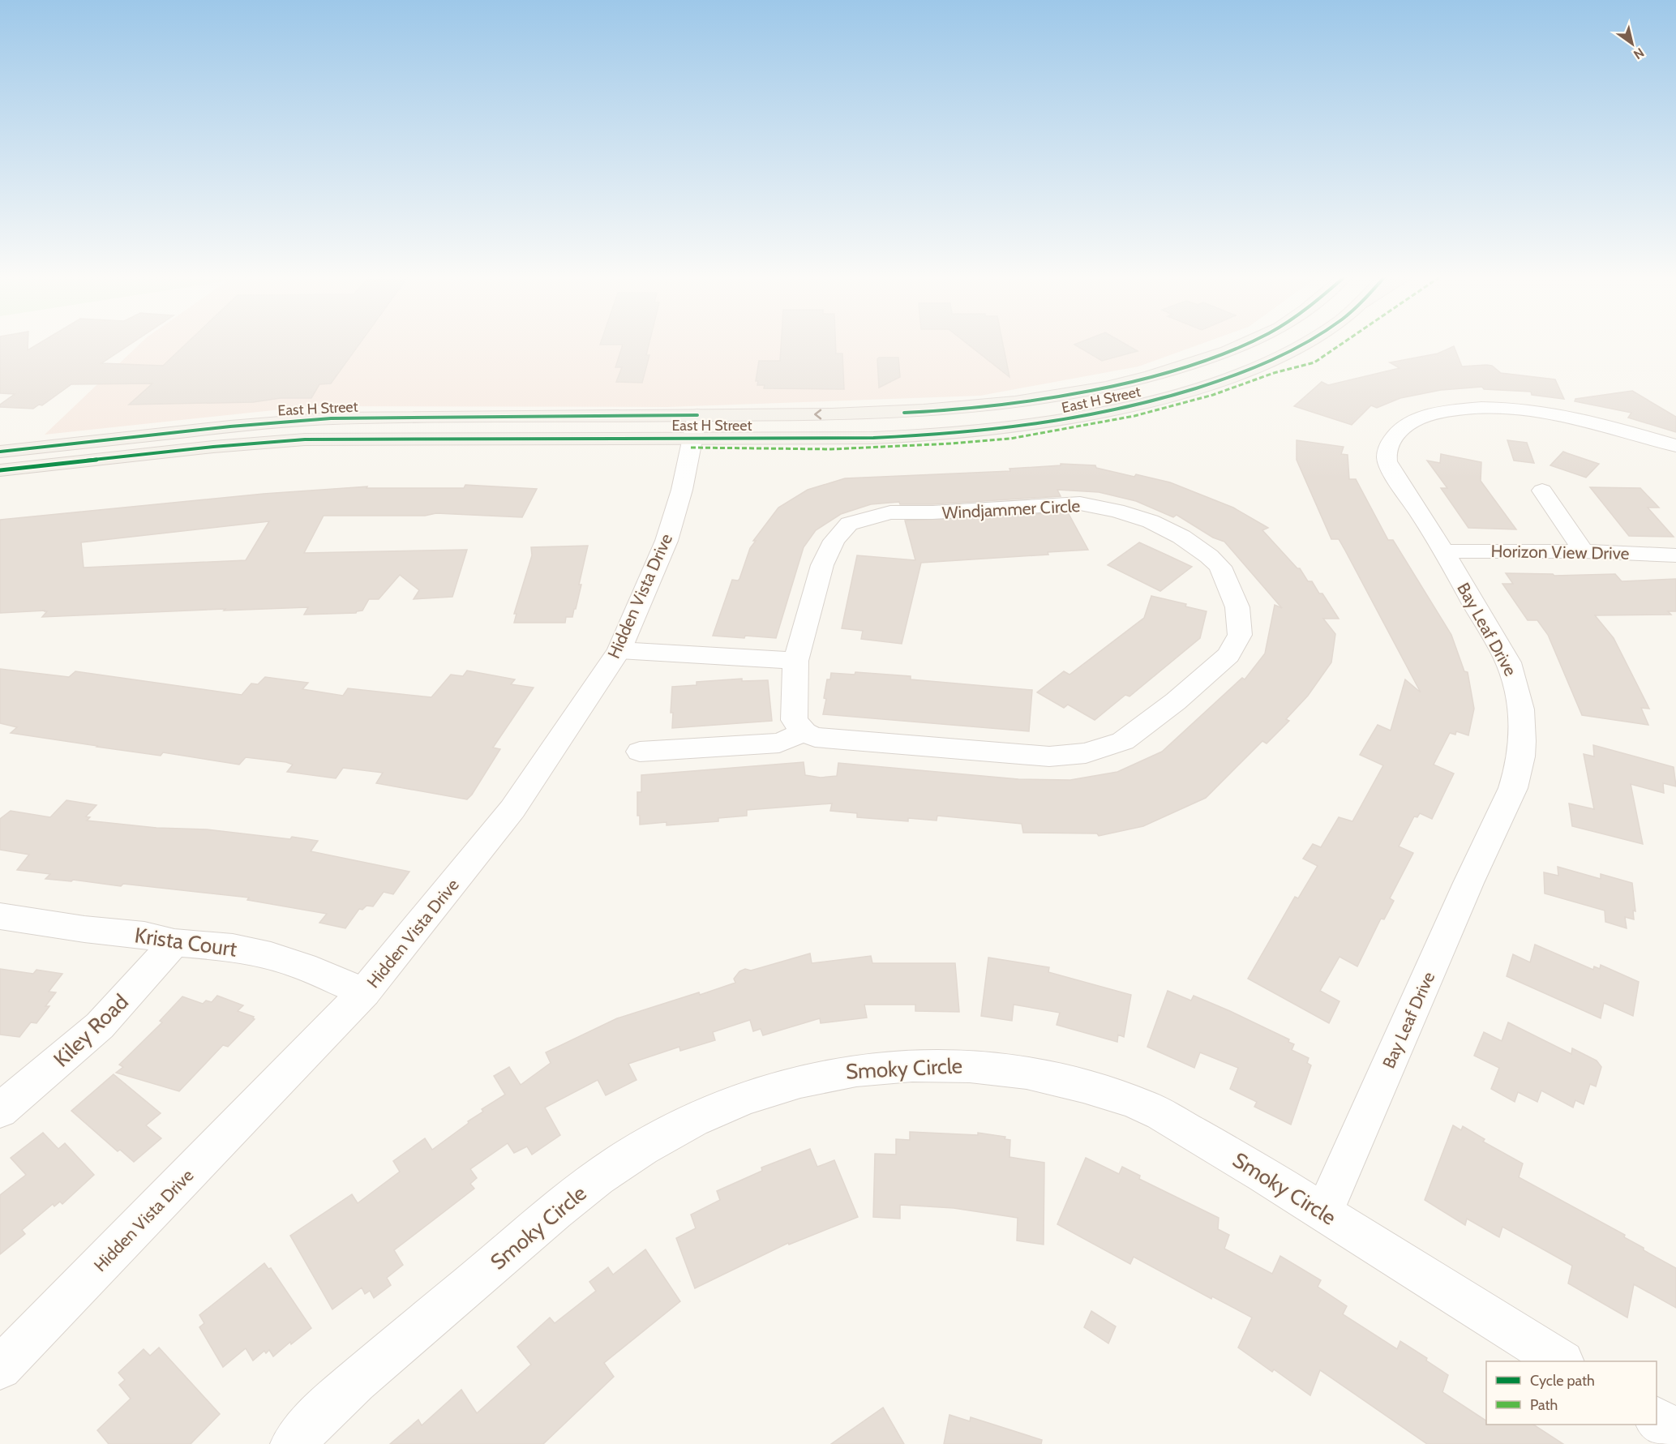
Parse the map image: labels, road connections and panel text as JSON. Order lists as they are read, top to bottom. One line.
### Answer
{"streets":{"main road":["East H Street"],"street":["Windjammer Circle","Horizon View Drive","Hidden Vista Drive","Bay Leaf Drive","Krista Court","Kiley Road","Smoky Circle"]},"crossings":[["East H Street","Hidden Vista Drive"],["Horizon View Drive","Bay Leaf Drive"],["Hidden Vista Drive","Krista Court"],["Bay Leaf Drive","Smoky Circle"],["Krista Court","Kiley Road"]],"legend":["Cycle path","Path"],"north":"bottom right"}
